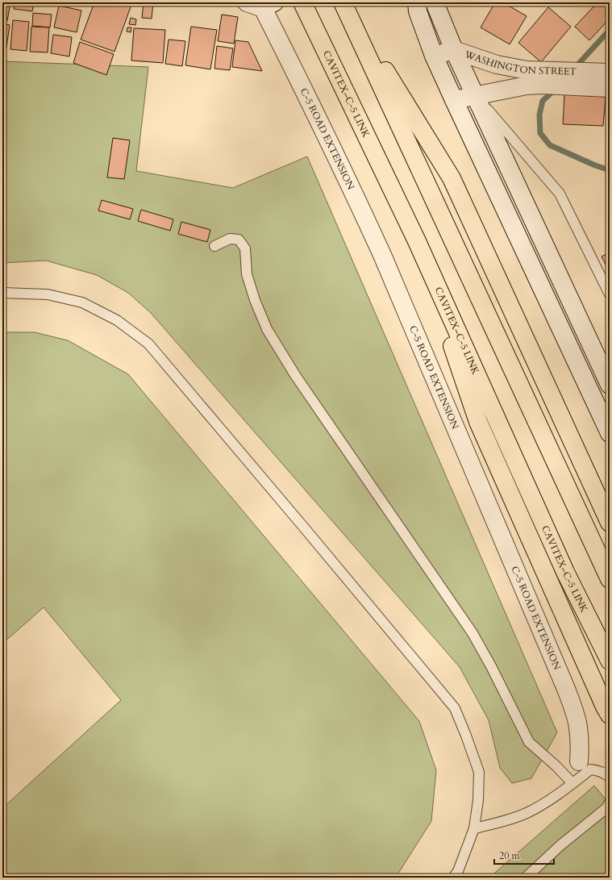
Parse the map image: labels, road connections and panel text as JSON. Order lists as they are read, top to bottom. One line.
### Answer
{"streets":{"highway":["CAVITEX–C-5 LINK"],"street":["WASHINGTON STREET","C-5 ROAD EXTENSION"]},"scale_bar":"20 m"}
